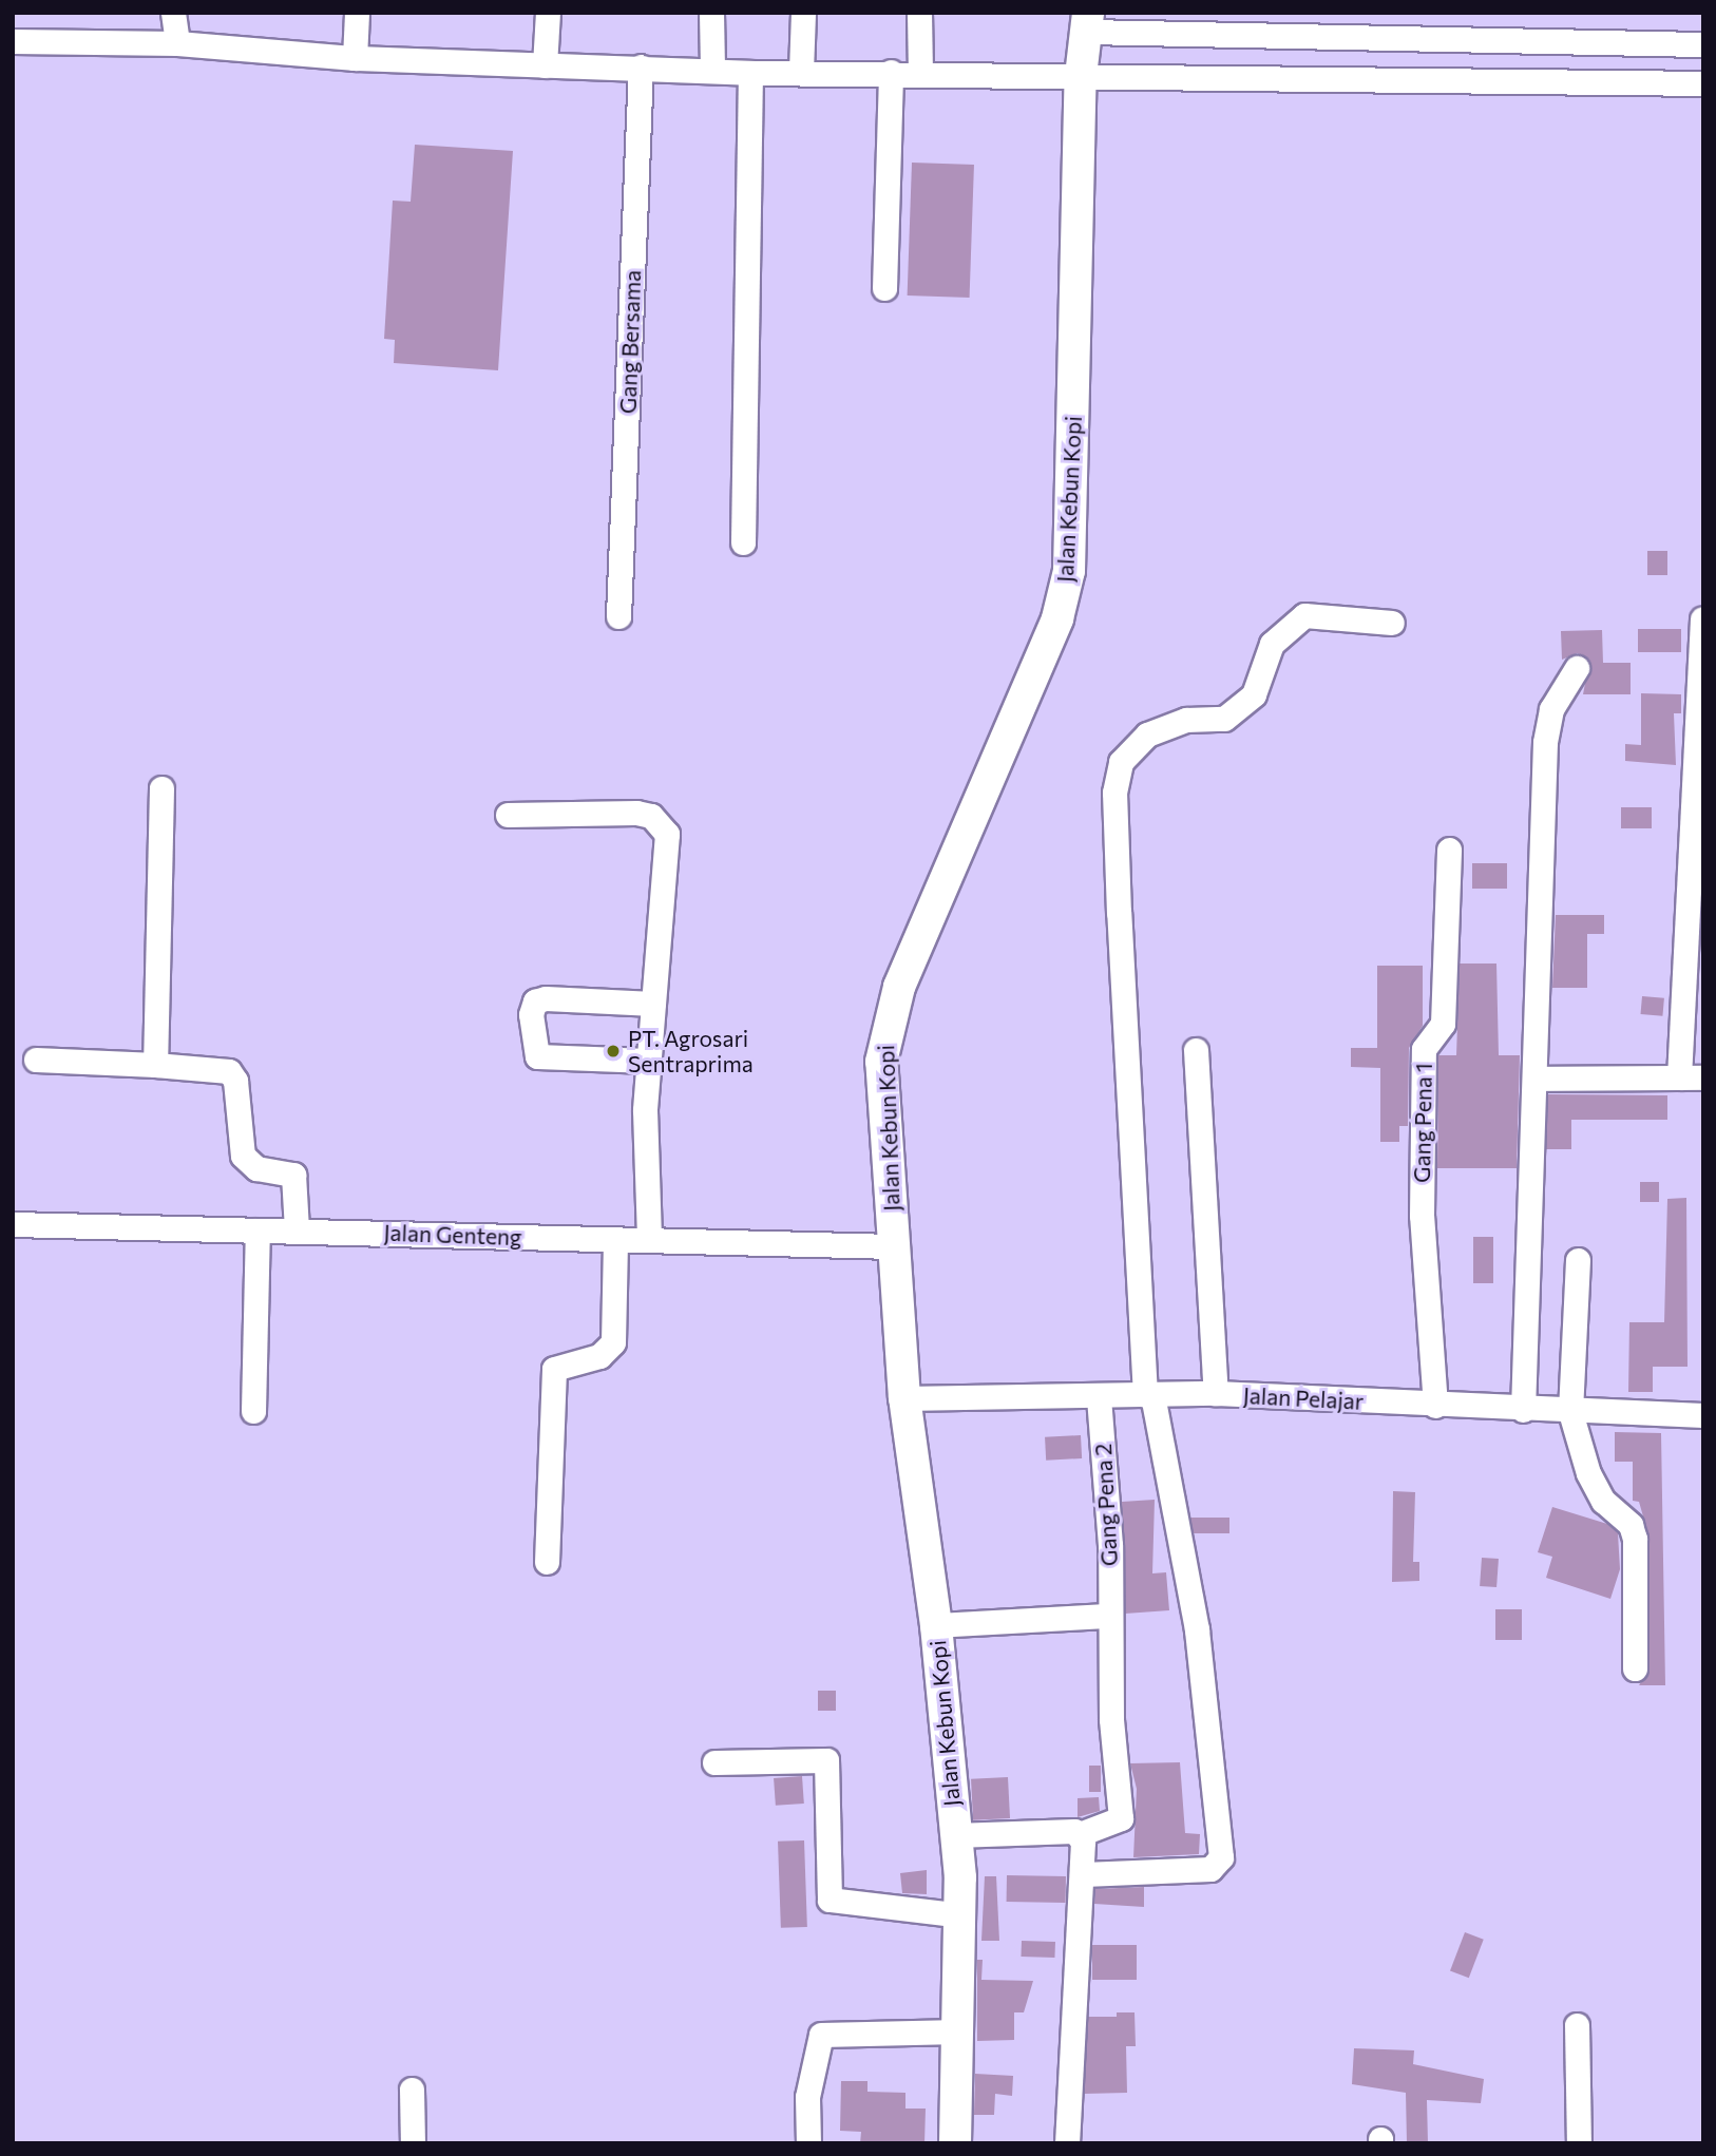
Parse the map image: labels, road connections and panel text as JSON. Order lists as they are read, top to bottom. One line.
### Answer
{"streets":{"main road":["Jalan Kebun Kopi"],"street":["Gang Bersama","Gang Pena 1","Jalan Genteng","Jalan Pelajar","Gang Pena 2"]},"crossings":[["Jalan Kebun Kopi","Jalan Genteng"],["Jalan Kebun Kopi","Jalan Pelajar"],["Gang Pena 1","Jalan Pelajar"],["Jalan Pelajar","Gang Pena 2"]],"places":["PT. Agrosari Sentraprima"]}
